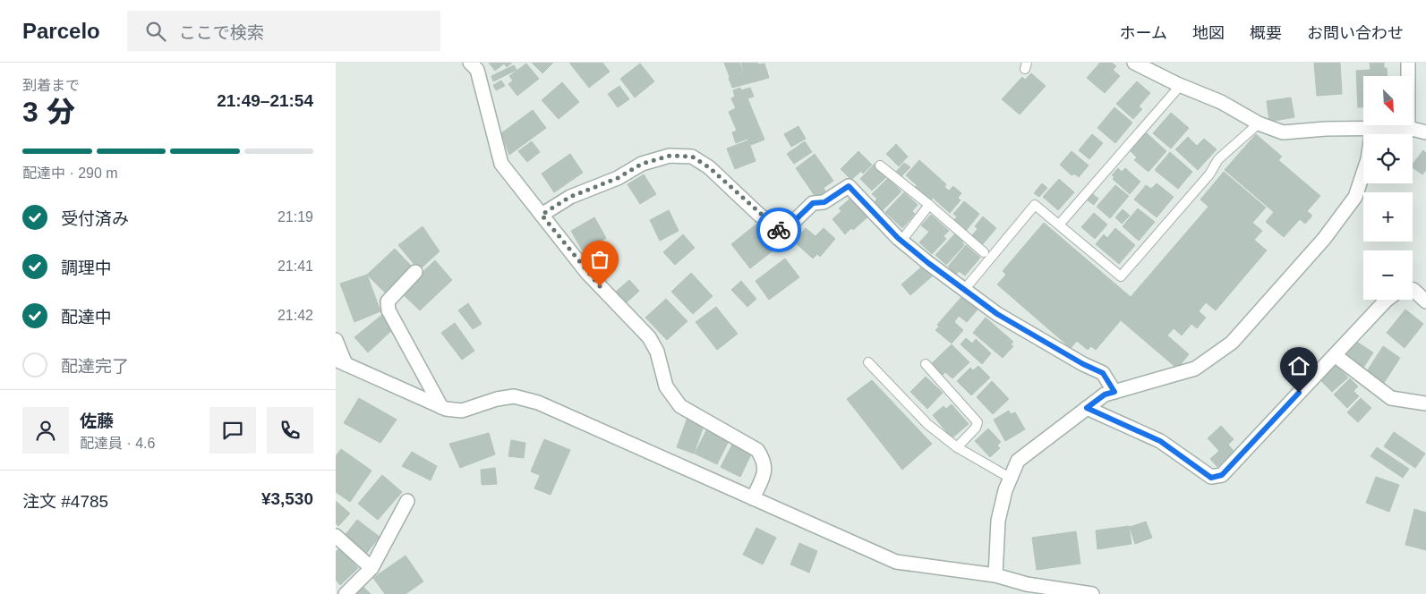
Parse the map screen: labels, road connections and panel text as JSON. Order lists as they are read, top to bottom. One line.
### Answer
{"north":"bottom right","page":{"header":"Parcelo","search":"ここで検索","nav":["ホーム","地図","概要","お問い合わせ"],"heading":["3 分","到着まで","21:49–21:54"],"panel":["佐藤","配達員 · 4.6","注文 #4785","¥3,530"],"map_buttons":["+","−"],"bar":"配達中 · 290 m","list":[["受付済み","21:19"],["調理中","21:41"],["配達中","21:42"],"配達完了"]}}
